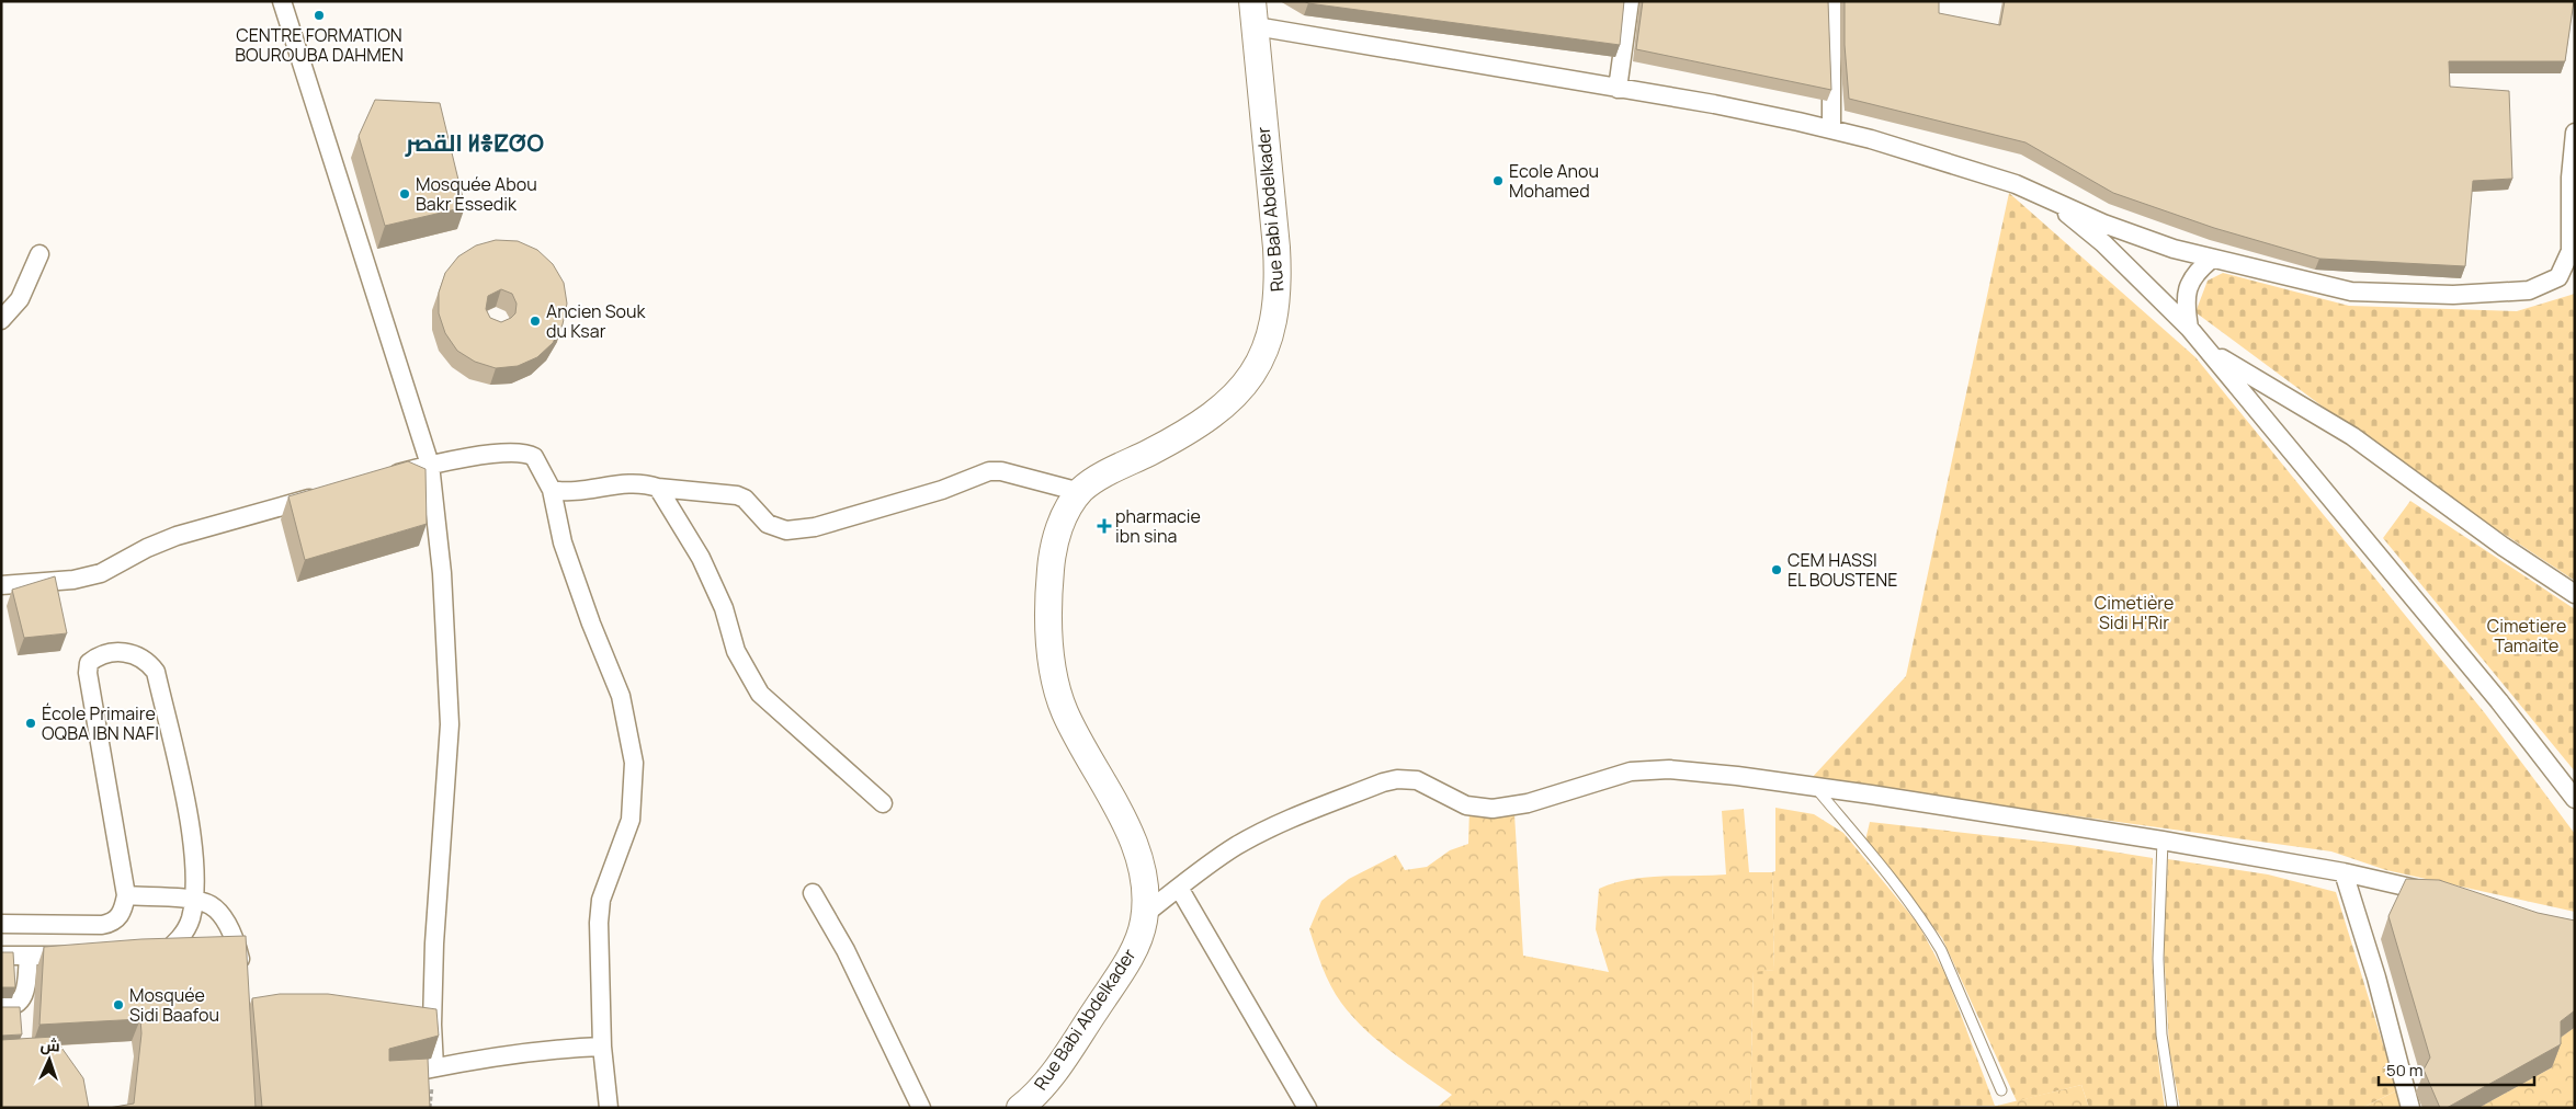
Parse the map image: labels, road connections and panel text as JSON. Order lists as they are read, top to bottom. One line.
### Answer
{"streets":{"main road":["Rue Babi Abdelkader"]},"districts":["القصر ⵍⴻⵇⵚⵔ"],"parks":["Cimetière Sidi H'Rir","Cimetiere Tamaite"],"places":{"other":["CENTRE FORMATION BOUROUBA DAHMEN","Ecole Anou Mohamed","Mosquée Abou Bakr Essedik","Ancien Souk du Ksar","CEM HASSI EL BOUSTENE","École Primaire OQBA IBN NAFI","Mosquée Sidi Baafou"],"health":["pharmacie ibn sina"]},"scale_bar":"50 m","north":"top"}
